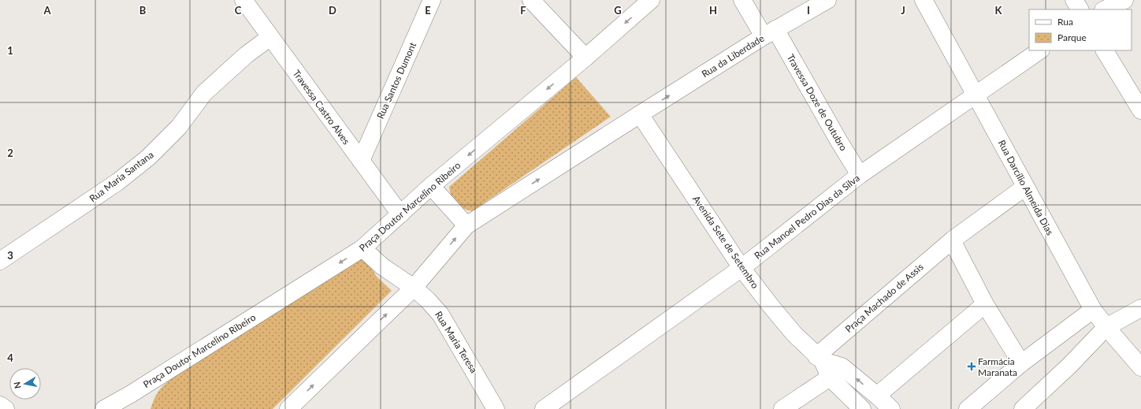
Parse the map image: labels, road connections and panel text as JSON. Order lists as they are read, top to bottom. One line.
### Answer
{"streets":{"street":["Rua da Liberdade","Rua Santos Dumont","Travessa Doze de Outubro","Travessa Castro Alves","Rua Maria Santana","Rua Darcílio Almeida Dias","Praça Doutor Marcelino Ribeiro","Rua Manoel Pedro Dias da Silva","Avenida Sete de Setembro","Praça Machado de Assis","Rua Maria Teresa"]},"crossings":[["Rua da Liberdade","Travessa Doze de Outubro"],["Rua da Liberdade","Avenida Sete de Setembro"],["Rua Santos Dumont","Travessa Castro Alves"],["Travessa Doze de Outubro","Rua Manoel Pedro Dias da Silva"],["Travessa Castro Alves","Rua Maria Santana"],["Travessa Castro Alves","Praça Doutor Marcelino Ribeiro"],["Rua Darcílio Almeida Dias","Rua Manoel Pedro Dias da Silva"],["Rua Darcílio Almeida Dias","Praça Machado de Assis"],["Praça Doutor Marcelino Ribeiro","Rua Maria Teresa"],["Rua Manoel Pedro Dias da Silva","Avenida Sete de Setembro"],["Avenida Sete de Setembro","Praça Machado de Assis"]],"one_way":["Rua da Liberdade"],"places":{"health":["Farmácia Maranata"]},"legend":["Rua","Parque"],"north":"left","grid":{"columns":["A","B","C","D","E","F","G","H","I","J","K"],"rows":["1","2","3","4"]}}
